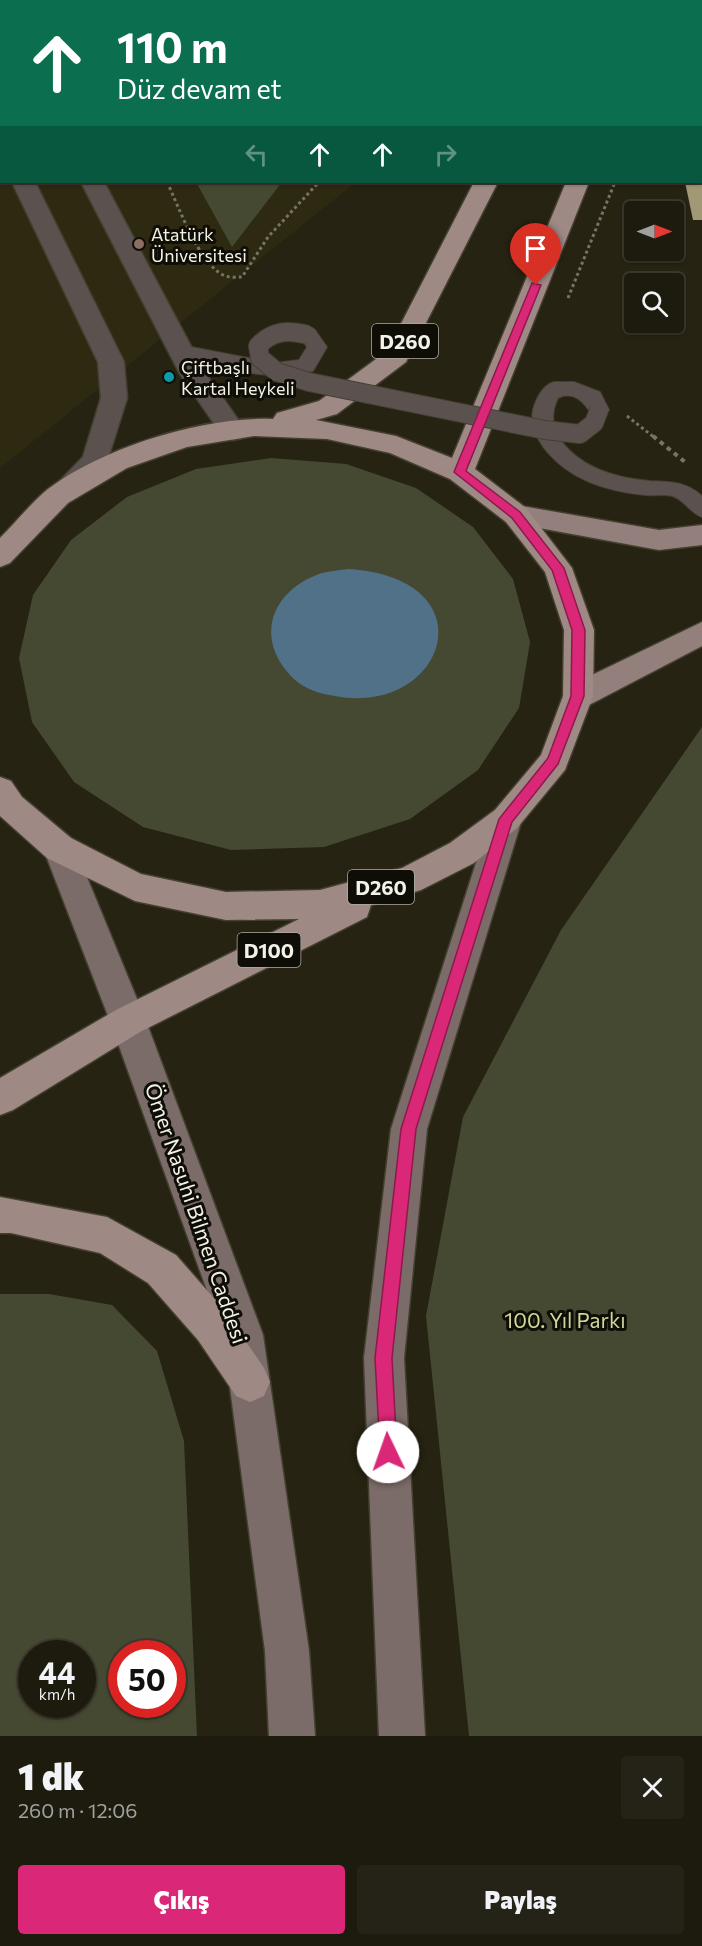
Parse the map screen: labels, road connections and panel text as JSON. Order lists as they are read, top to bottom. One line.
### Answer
{"streets":{"highway":["D260","D100"],"main road":["Ömer Nasuhi Bilmen Caddesi"]},"crossings":[["D260","D100"],["D260","Ömer Nasuhi Bilmen Caddesi"],["D100","Ömer Nasuhi Bilmen Caddesi"]],"parks":["100. Yıl Parkı"],"places":["Atatürk Üniversitesi","Çiftbaşlı Kartal Heykeli"],"north":"right","page":{"turn":["110 m","Düz devam et"],"speed":"44 km/h","limit":"50","heading":["1 dk","260 m · 12:06"],"buttons":["Çıkış","Paylaş"]}}
